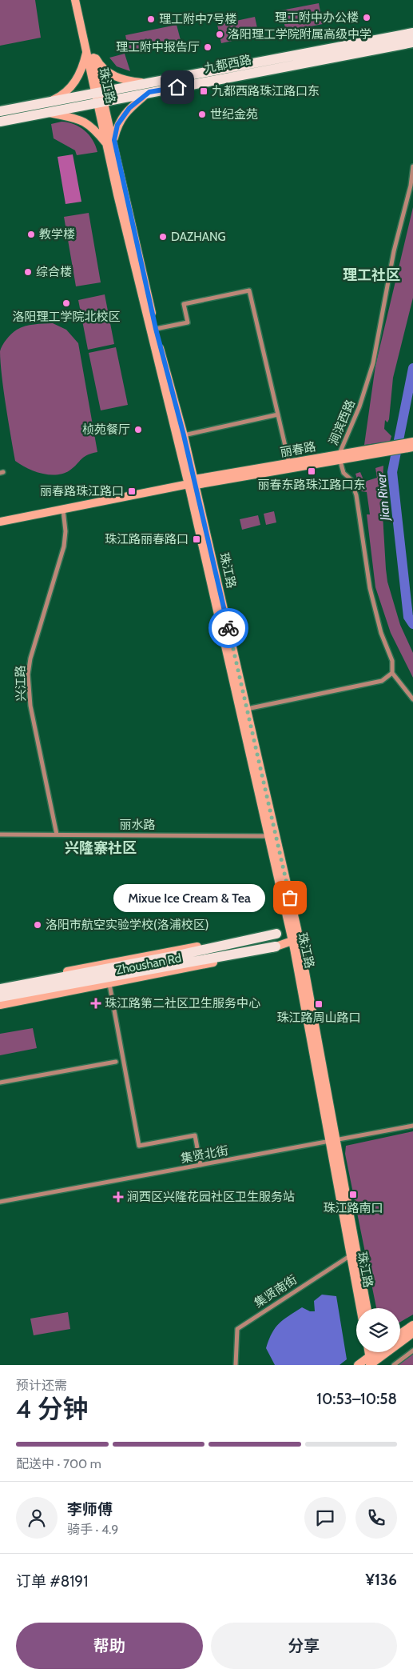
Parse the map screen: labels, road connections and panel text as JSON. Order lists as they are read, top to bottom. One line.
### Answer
{"streets":{"main road":["九都西路","珠江路","丽春路","Zhoushan Rd"],"street":["涧滨西路","兴江路","丽水路","集贤北街","集贤南街"]},"crossings":[["九都西路","珠江路"],["珠江路","丽春路"],["珠江路","丽水路"],["珠江路","Zhoushan Rd"],["珠江路","集贤北街"],["珠江路","集贤南街"],["涧滨西路","丽春路"],["丽春路","兴江路"],["兴江路","丽水路"]],"districts":["理工社区","兴隆寨社区"],"water":["Jian River"],"places":{"other":["理工附中办公楼","理工附中7号楼","洛阳理工学院附属高级中学","理工附中报告厅","世纪金苑","教学楼","DAZHANG","综合楼","洛阳理工学院北校区","桢苑餐厅","Mixue Ice Cream & Tea","洛阳市航空实验学校(洛浦校区)"],"transit":["九都西路珠江路口东","丽春东路珠江路口东","丽春路珠江路口","珠江路丽春路口","珠江路周山路口","珠江路南口"],"health":["珠江路第二社区卫生服务中心","涧西区兴隆花园社区卫生服务站"]},"page":{"bubble":"Mixue Ice Cream & Tea","heading":["4 分钟","预计还需","10:53–10:58"],"panel":["李师傅","骑手 · 4.9","订单 #8191","¥136"],"bar":"配送中 · 700 m","buttons":["帮助","分享"]}}
